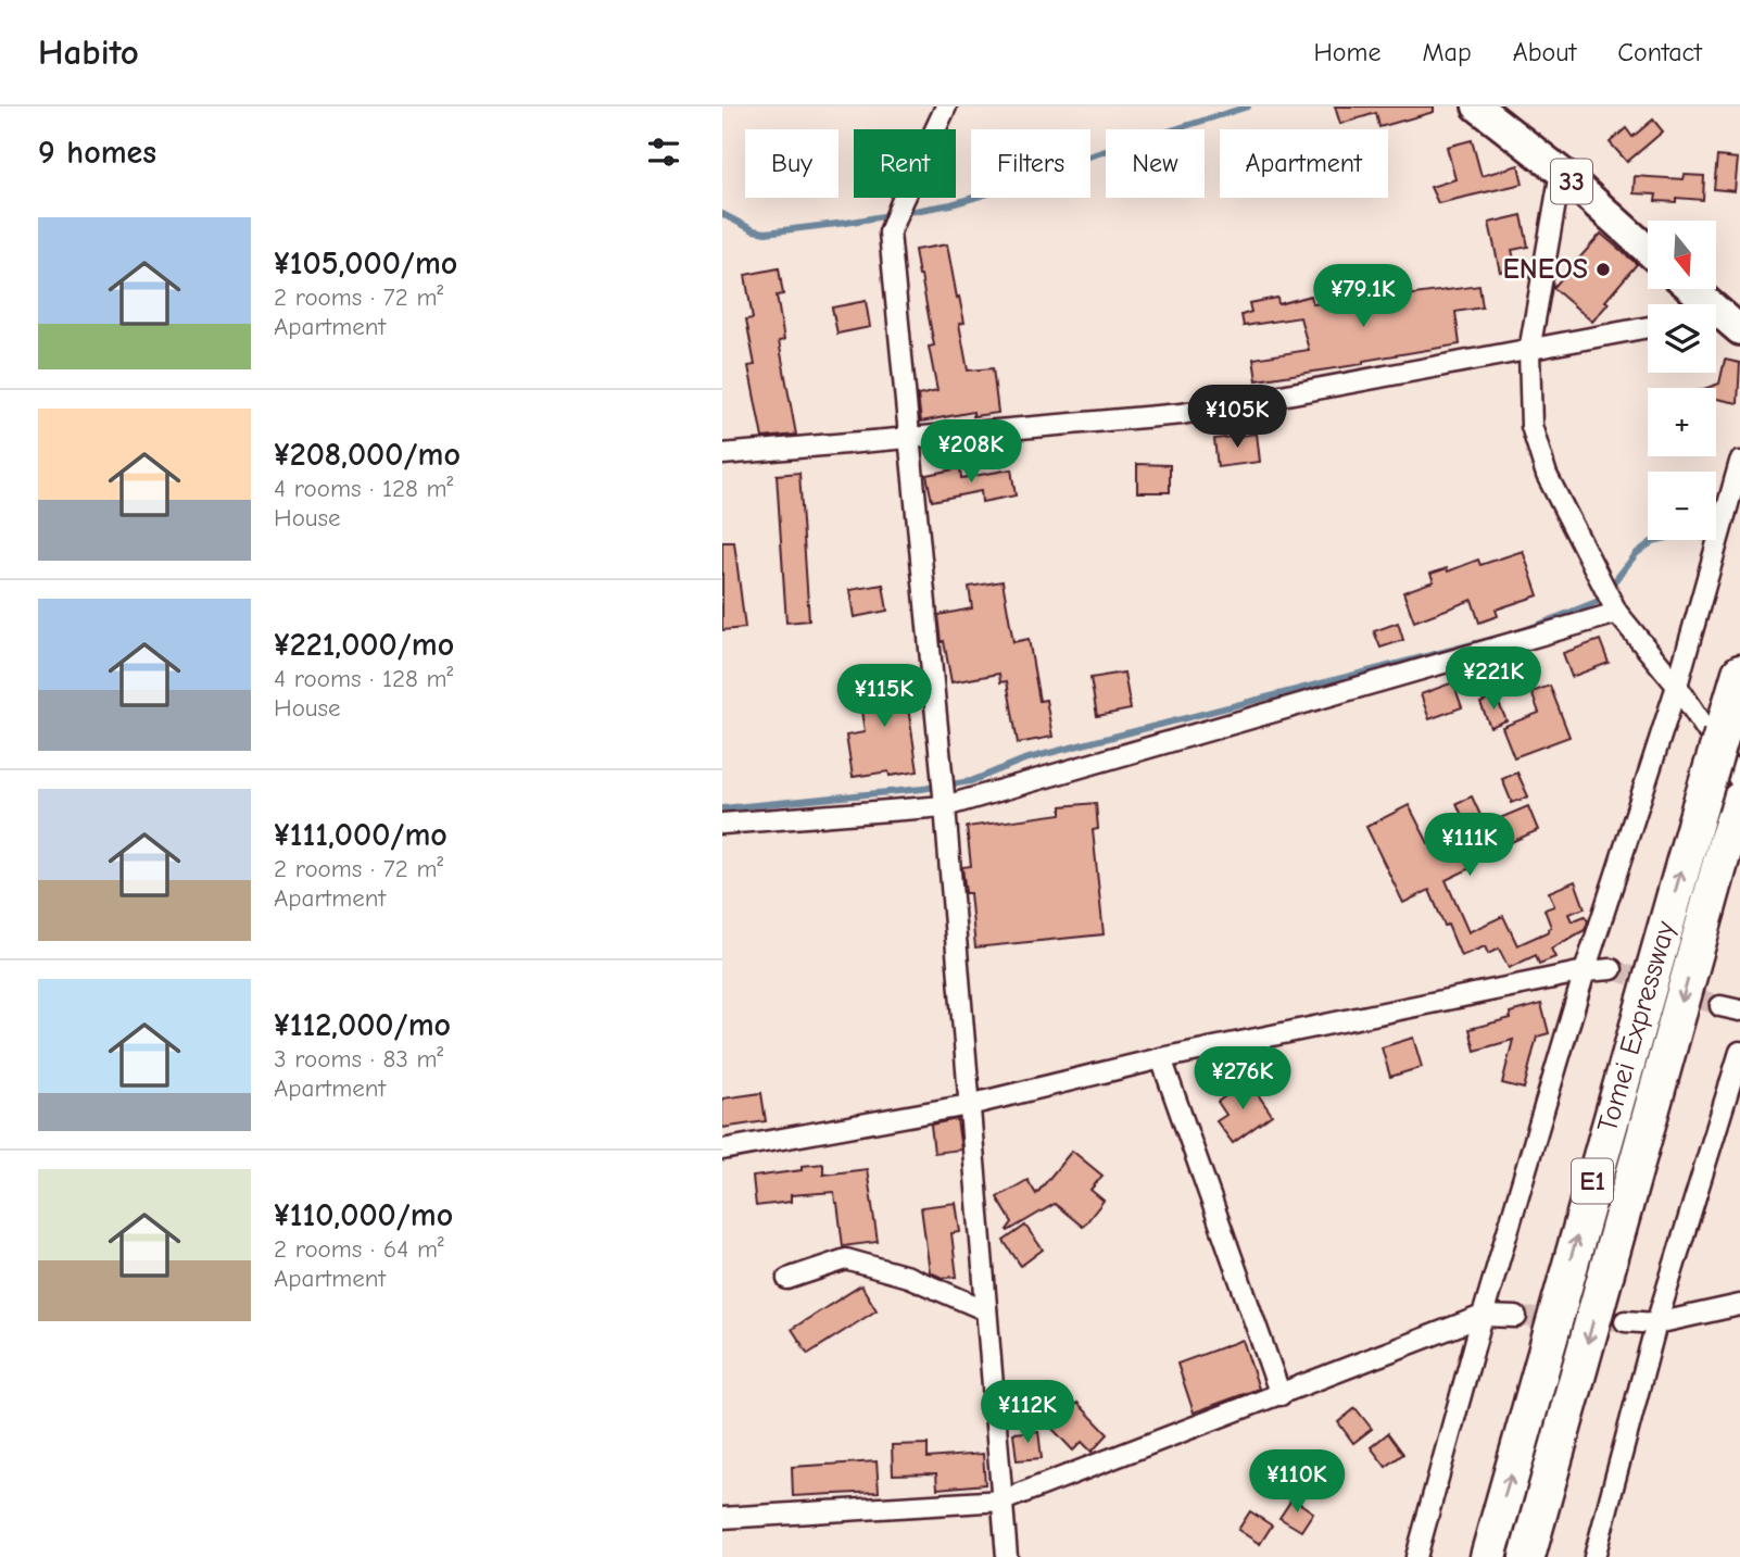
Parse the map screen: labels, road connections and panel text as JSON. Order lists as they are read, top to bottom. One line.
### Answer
{"streets":{"highway":["Tomei Expressway","E1"],"main road":["33"]},"places":["ENEOS"],"north":"bottom","page":{"header":"Habito","nav":["Home","Map","About","Contact"],"heading":"9 homes","chip":["Buy","Rent","Filters","New","Apartment"],"list":[{"name":"¥105,000/mo","note":"2 rooms · 72 m² · Apartment"},{"name":"¥208,000/mo","note":"4 rooms · 128 m² · House"},{"name":"¥221,000/mo","note":"4 rooms · 128 m² · House"},{"name":"¥111,000/mo","note":"2 rooms · 72 m² · Apartment"},{"name":"¥112,000/mo","note":"3 rooms · 83 m² · Apartment"},{"name":"¥110,000/mo","note":"2 rooms · 64 m² · Apartment"}],"map_buttons":["+","−"],"price":["¥79.1K","¥105K","¥208K","¥221K","¥115K","¥111K","¥276K","¥112K","¥110K"]}}
